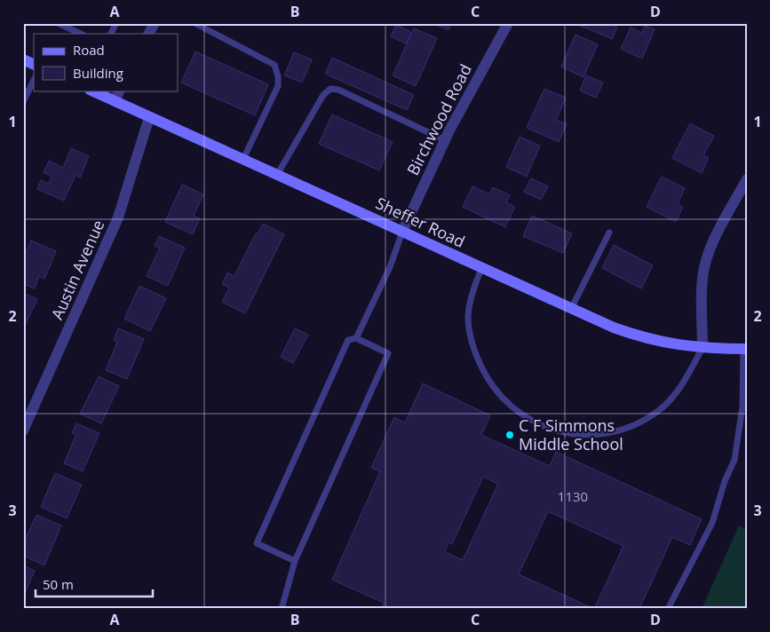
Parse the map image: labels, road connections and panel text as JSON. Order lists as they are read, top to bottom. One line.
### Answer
{"streets":{"street":["Birchwood Road","Sheffer Road","Austin Avenue"]},"crossings":[["Birchwood Road","Sheffer Road"],["Sheffer Road","Austin Avenue"]],"places":["C F Simmons Middle School"],"house_numbers":["1130"],"legend":["Road","Building"],"scale_bar":"50 m","grid":{"columns":["A","B","C","D"],"rows":["1","2","3"]}}
